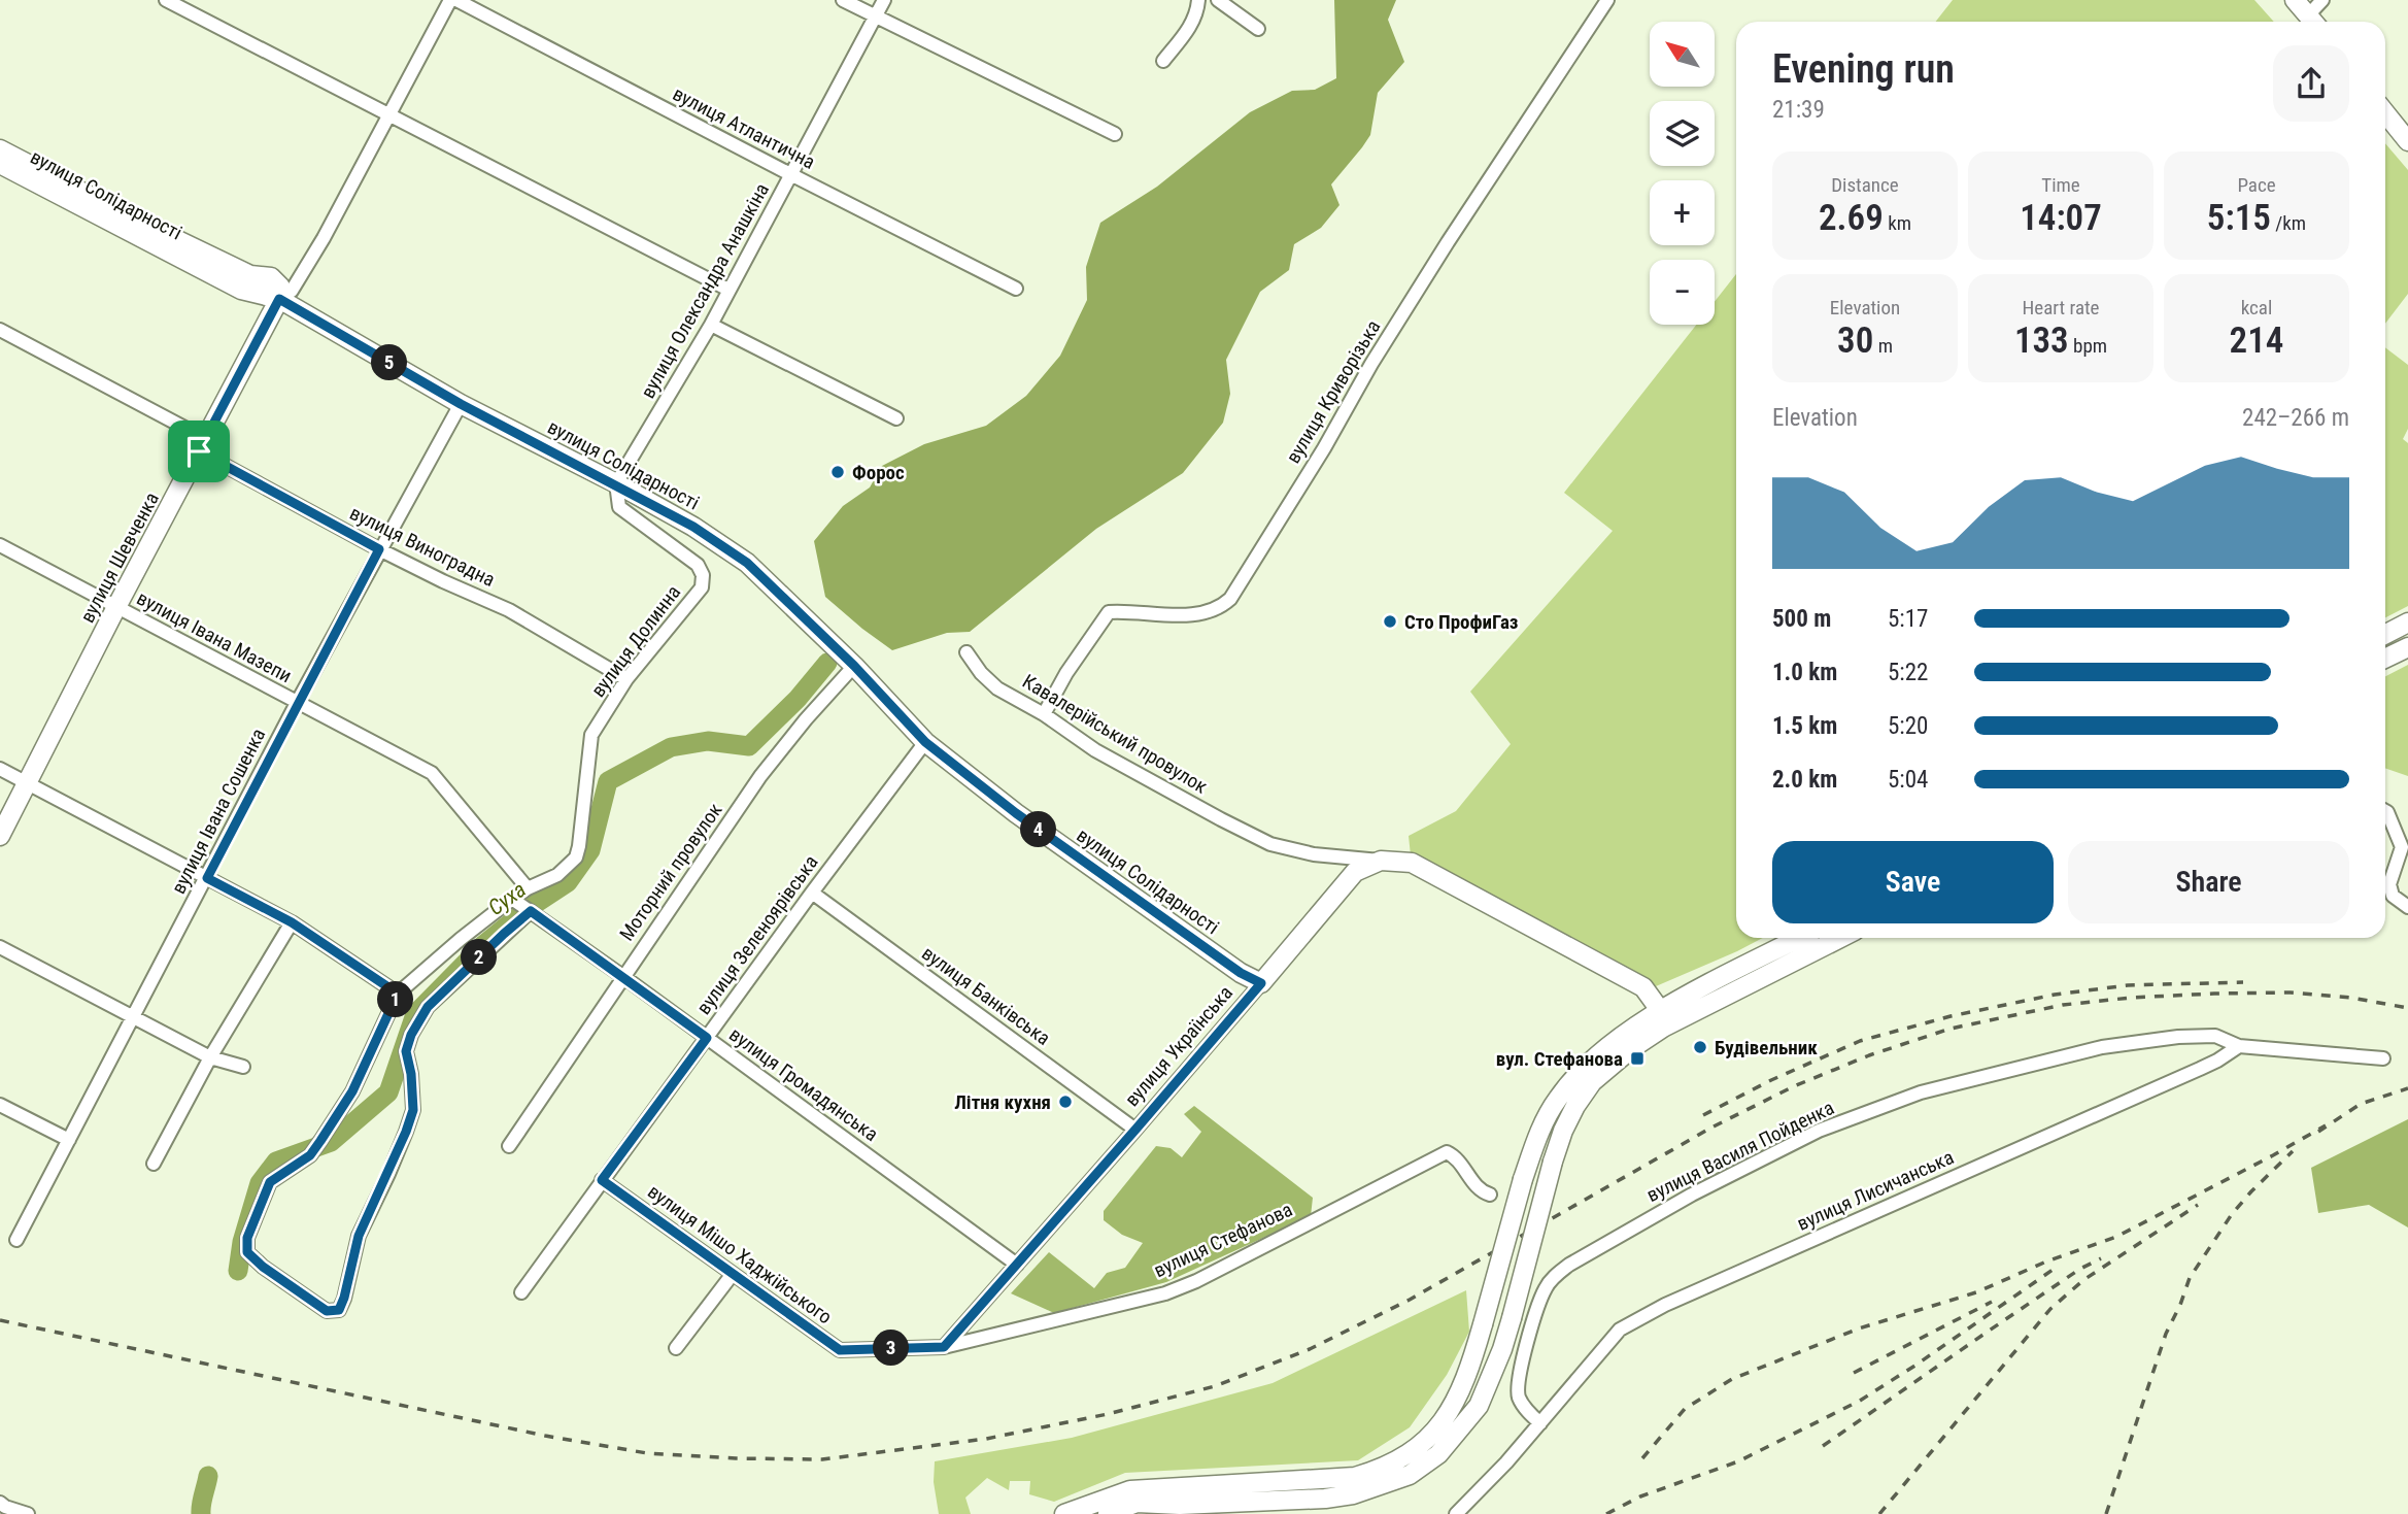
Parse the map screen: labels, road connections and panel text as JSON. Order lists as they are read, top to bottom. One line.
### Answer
{"streets":{"main road":["вулиця Солідарності","вулиця Шевченка","вулиця Українська"],"street":["вулиця Атлантична","вулиця Олександра Анашкіна","вулиця Криворізька","вулиця Виноградна","вулиця Івана Мазепи","вулиця Долинна","Кавалерійський провулок","вулиця Івана Сошенка","Моторний провулок","вулиця Зеленоярівська","вулиця Банківська","вулиця Громадянська","вулиця Василя Пойденка","вулиця Лисичанська","вулиця Стефанова","вулиця Мішо Хаджійського"]},"crossings":[["вулиця Атлантична","вулиця Олександра Анашкіна"],["вулиця Солідарності","вулиця Олександра Анашкіна"],["вулиця Солідарності","вулиця Шевченка"],["вулиця Солідарності","вулиця Долинна"],["вулиця Солідарності","вулиця Івана Сошенка"],["вулиця Солідарності","Моторний провулок"],["вулиця Солідарності","вулиця Зеленоярівська"],["вулиця Солідарності","вулиця Українська"],["вулиця Олександра Анашкіна","вулиця Долинна"],["вулиця Криворізька","Кавалерійський провулок"],["вулиця Виноградна","вулиця Шевченка"],["вулиця Виноградна","вулиця Долинна"],["вулиця Виноградна","вулиця Івана Сошенка"],["вулиця Шевченка","вулиця Івана Мазепи"],["вулиця Івана Мазепи","вулиця Долинна"],["вулиця Івана Мазепи","вулиця Івана Сошенка"],["вулиця Долинна","вулиця Громадянська"],["Кавалерійський провулок","вулиця Українська"],["Моторний провулок","вулиця Громадянська"],["вулиця Зеленоярівська","вулиця Банківська"],["вулиця Зеленоярівська","вулиця Громадянська"],["вулиця Зеленоярівська","вулиця Мішо Хаджійського"],["вулиця Банківська","вулиця Українська"],["вулиця Українська","вулиця Громадянська"],["вулиця Українська","вулиця Стефанова"],["вулиця Українська","вулиця Мішо Хаджійського"],["вулиця Василя Пойденка","вулиця Лисичанська"],["вулиця Стефанова","вулиця Мішо Хаджійського"]],"water":["Суха"],"places":{"other":["Форос","Сто ПрофиГаз","Будівельник","Літня кухня"],"transit":["вул. Стефанова"]},"north":"top left","page":{"map_buttons":["+","−"],"heading":["Evening run","21:39"],"stats":[["Distance","2.69 km"],["Time","14:07"],["Pace","5:15 /km"],["Elevation","30 m"],["Heart rate","133 bpm"],["kcal","214"]],"pins":["5","4","2","1","3"],"chart":["Elevation","242–266 m"],"list":[{"name":"500 m","note":"5:17"},{"name":"1.0 km","note":"5:22"},{"name":"1.5 km","note":"5:20"},{"name":"2.0 km","note":"5:04"}],"buttons":["Save","Share"]}}
